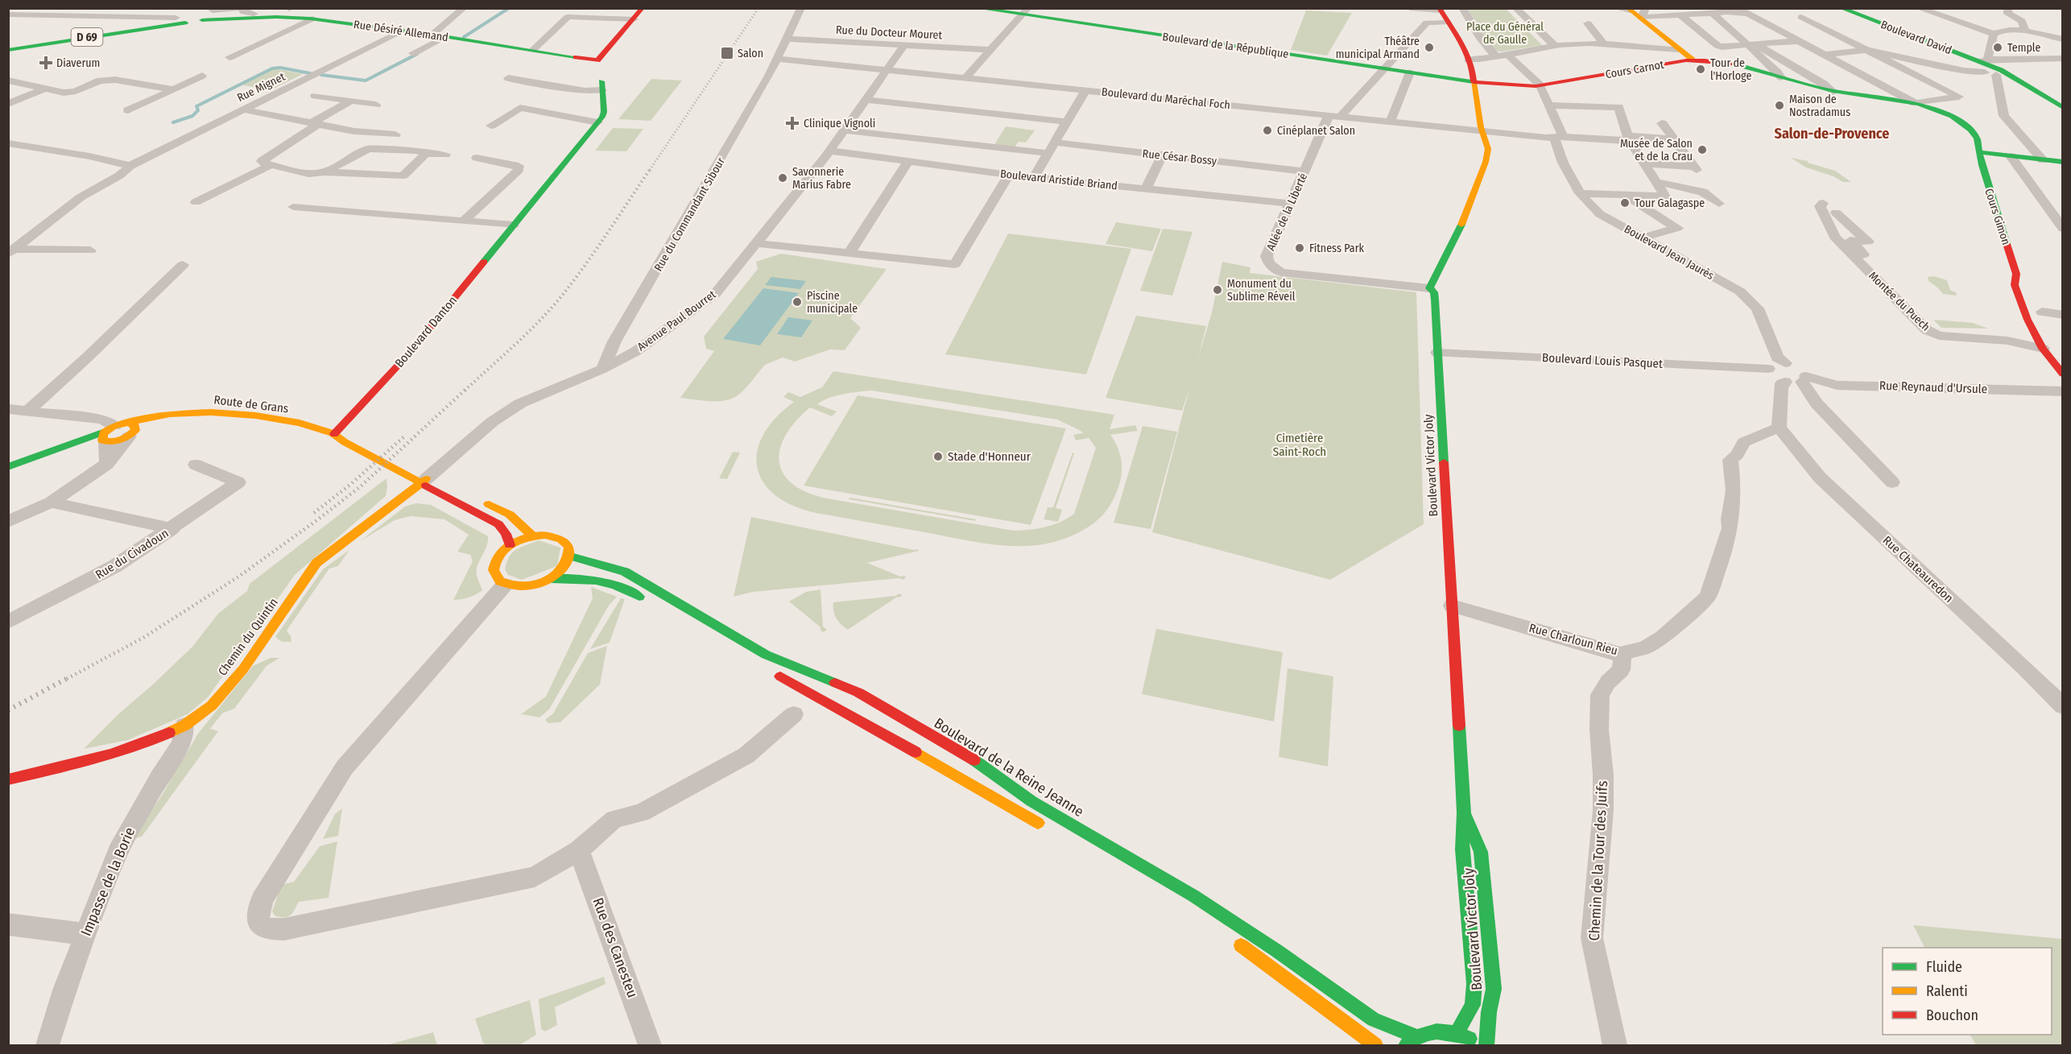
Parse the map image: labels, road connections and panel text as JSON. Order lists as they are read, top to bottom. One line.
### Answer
{"streets":{"main road":["Rue Désiré Allemand","D 69","Boulevard David","Boulevard de la République","Cours Carnot","Cours Gimon","Boulevard Danton","Route de Grans","Boulevard Victor Joly","Chemin du Quintin","Boulevard de la Reine Jeanne"],"street":["Rue du Docteur Mouret","Rue Mignet","Boulevard du Maréchal Foch","Rue César Bossy","Boulevard Aristide Briand","Allée de la Liberté","Rue du Commandant Sibour","Boulevard Jean Jaurès","Montée du Puech","Avenue Paul Bourret","Boulevard Louis Pasquet","Rue Reynaud d'Ursule","Rue du Civadoun","Rue Chateauredon","Rue Charloun Rieu","Chemin de la Tour des Juifs","Impasse de la Borie","Rue des Canesteu"]},"crossings":[["Rue Désiré Allemand","Rue Mignet"],["Rue Désiré Allemand","Boulevard Danton"],["Rue du Docteur Mouret","Rue du Commandant Sibour"],["Rue du Docteur Mouret","Avenue Paul Bourret"],["Boulevard de la République","Cours Carnot"],["Boulevard de la République","Allée de la Liberté"],["Cours Carnot","Cours Gimon"],["Boulevard du Maréchal Foch","Allée de la Liberté"],["Boulevard du Maréchal Foch","Rue du Commandant Sibour"],["Boulevard du Maréchal Foch","Boulevard Jean Jaurès"],["Boulevard du Maréchal Foch","Avenue Paul Bourret"],["Rue César Bossy","Allée de la Liberté"],["Boulevard Aristide Briand","Allée de la Liberté"],["Boulevard Aristide Briand","Avenue Paul Bourret"],["Allée de la Liberté","Boulevard Victor Joly"],["Rue du Commandant Sibour","Avenue Paul Bourret"],["Cours Gimon","Montée du Puech"],["Avenue Paul Bourret","Route de Grans"],["Avenue Paul Bourret","Chemin du Quintin"],["Boulevard Danton","Route de Grans"],["Boulevard Louis Pasquet","Boulevard Victor Joly"],["Route de Grans","Chemin du Quintin"],["Boulevard Victor Joly","Rue Charloun Rieu"],["Rue Chateauredon","Rue Charloun Rieu"],["Chemin du Quintin","Impasse de la Borie"],["Rue Charloun Rieu","Chemin de la Tour des Juifs"]],"districts":["Salon-de-Provence"],"parks":["Place du Général de Gaulle","Cimetière Saint-Roch"],"places":{"other":["Théâtre municipal Armand","Temple","Tour de l'Horloge","Maison de Nostradamus","Cinéplanet Salon","Musée de Salon et de la Crau","Savonnerie Marius Fabre","Tour Galagaspe","Fitness Park","Monument du Sublime Réveil","Piscine municipale","Stade d'Honneur"],"transit":["Salon"],"health":["Diaverum","Clinique Vignoli"]},"legend":["Fluide","Ralenti","Bouchon"]}
